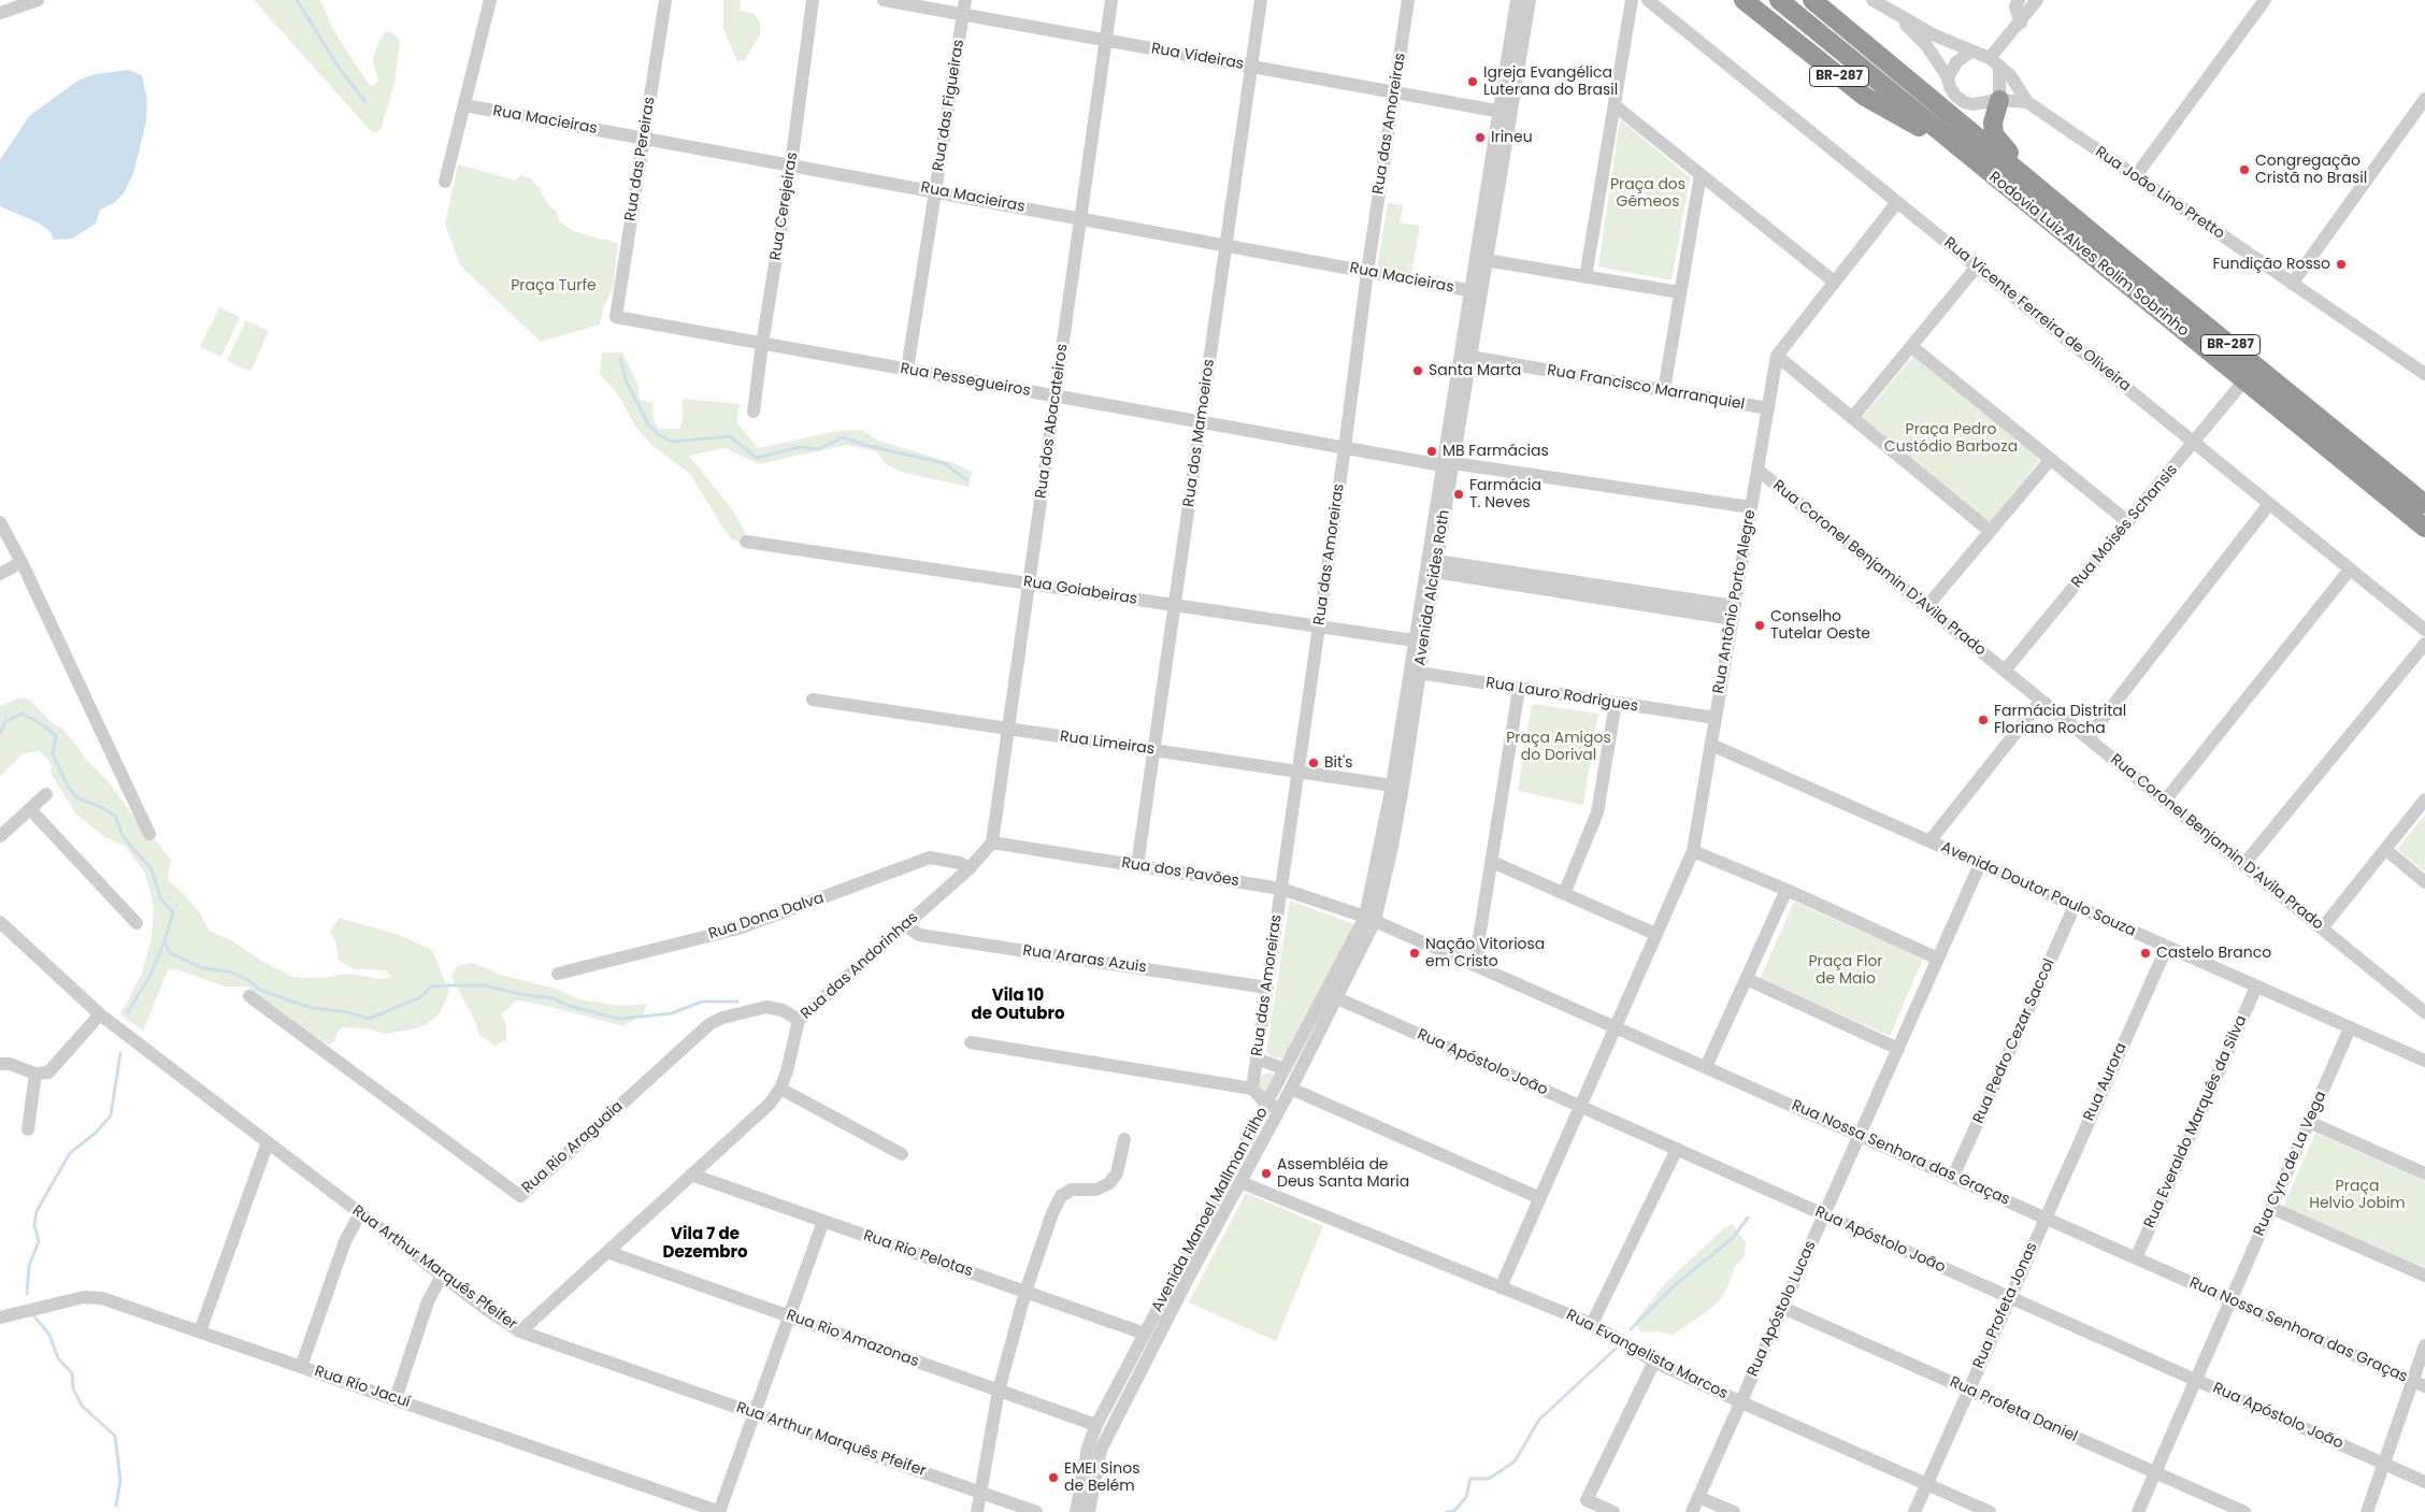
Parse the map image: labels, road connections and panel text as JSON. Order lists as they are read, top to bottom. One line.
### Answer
{"streets":{"highway":["BR-287","Rodovia Luiz Alves Rolim Sobrinho"],"street":["Rua Videiras","Rua das Figueiras","Rua Macieiras","Rua das Amoreiras","Rua das Pereiras","Rua João Lino Pretto","Rua Cerejeiras","Rua Vicente Ferreira de Oliveira","Rua Pessegueiros","Rua Francisco Marranquiel","Rua dos Abacateiros","Rua dos Mamoeiros","Rua Moisés Schansis","Rua Coronel Benjamin D'Avila Prado","Avenida Alcides Roth","Rua Goiabeiras","Rua Antônio Porto Alegre","Rua Lauro Rodrigues","Rua Limeiras","Rua dos Pavões","Avenida Doutor Paulo Souza","Rua Dona Dalva","Rua Araras Azuis","Rua das Andorinhas","Rua Pedro Cezar Saccol","Rua Apóstolo João","Rua Aurora","Rua Everaldo Marquês da Silva","Rua Rio Araguaia","Rua Nossa Senhora das Graças","Rua Cyro de La Vega","Avenida Manoel Mallman Filho","Rua Rio Pelotas","Rua Arthur Marquês Pfeifer","Rua Profeta Jonas","Rua Apóstolo Lucas","Rua Rio Amazonas","Rua Evangelista Marcos","Rua Rio Jacuí","Rua Profeta Daniel"]},"crossings":[["Rua Videiras","Rua das Figueiras"],["Rua Videiras","Rua das Amoreiras"],["Rua Videiras","Rua dos Abacateiros"],["Rua Videiras","Rua dos Mamoeiros"],["Rua Videiras","Avenida Alcides Roth"],["BR-287","Rodovia Luiz Alves Rolim Sobrinho"],["Rua das Figueiras","Rua Macieiras"],["Rua das Figueiras","Rua Pessegueiros"],["Rua Macieiras","Rua das Amoreiras"],["Rua Macieiras","Rua das Pereiras"],["Rua Macieiras","Rua Cerejeiras"],["Rua Macieiras","Rua dos Abacateiros"],["Rua Macieiras","Rua dos Mamoeiros"],["Rua Macieiras","Avenida Alcides Roth"],["Rua das Amoreiras","Rua Pessegueiros"],["Rua das Amoreiras","Rua Goiabeiras"],["Rua das Amoreiras","Rua Limeiras"],["Rua das Amoreiras","Rua dos Pavões"],["Rua das Amoreiras","Rua Araras Azuis"],["Rua das Pereiras","Rua Pessegueiros"],["Rua Cerejeiras","Rua Pessegueiros"],["Rodovia Luiz Alves Rolim Sobrinho","Rua Moisés Schansis"],["Rua Vicente Ferreira de Oliveira","Rua Moisés Schansis"],["Rua Vicente Ferreira de Oliveira","Rua Antônio Porto Alegre"],["Rua Pessegueiros","Rua dos Abacateiros"],["Rua Pessegueiros","Rua dos Mamoeiros"],["Rua Pessegueiros","Avenida Alcides Roth"],["Rua Pessegueiros","Rua Antônio Porto Alegre"],["Rua Francisco Marranquiel","Avenida Alcides Roth"],["Rua Francisco Marranquiel","Rua Antônio Porto Alegre"],["Rua dos Abacateiros","Rua Goiabeiras"],["Rua dos Abacateiros","Rua Limeiras"],["Rua dos Abacateiros","Rua dos Pavões"],["Rua dos Abacateiros","Rua das Andorinhas"],["Rua dos Mamoeiros","Rua Goiabeiras"],["Rua dos Mamoeiros","Rua Limeiras"],["Rua dos Mamoeiros","Rua dos Pavões"],["Rua Moisés Schansis","Rua Coronel Benjamin D'Avila Prado"],["Rua Coronel Benjamin D'Avila Prado","Rua Antônio Porto Alegre"],["Avenida Alcides Roth","Rua Goiabeiras"],["Avenida Alcides Roth","Rua Lauro Rodrigues"],["Avenida Alcides Roth","Rua Limeiras"],["Avenida Alcides Roth","Rua dos Pavões"],["Avenida Alcides Roth","Rua Nossa Senhora das Graças"],["Avenida Alcides Roth","Avenida Manoel Mallman Filho"],["Rua Antônio Porto Alegre","Rua Lauro Rodrigues"],["Rua Antônio Porto Alegre","Avenida Doutor Paulo Souza"],["Rua Antônio Porto Alegre","Rua Apóstolo João"],["Rua Antônio Porto Alegre","Rua Nossa Senhora das Graças"],["Rua Antônio Porto Alegre","Rua Evangelista Marcos"],["Rua dos Pavões","Rua das Andorinhas"],["Rua dos Pavões","Rua Nossa Senhora das Graças"],["Rua dos Pavões","Avenida Manoel Mallman Filho"],["Avenida Doutor Paulo Souza","Rua Pedro Cezar Saccol"],["Avenida Doutor Paulo Souza","Rua Aurora"],["Avenida Doutor Paulo Souza","Rua Everaldo Marquês da Silva"],["Avenida Doutor Paulo Souza","Rua Cyro de La Vega"],["Avenida Doutor Paulo Souza","Rua Apóstolo Lucas"],["Rua Dona Dalva","Rua das Andorinhas"],["Rua Araras Azuis","Rua das Andorinhas"],["Rua das Andorinhas","Rua Rio Araguaia"],["Rua das Andorinhas","Rua Rio Pelotas"],["Rua das Andorinhas","Rua Arthur Marquês Pfeifer"],["Rua das Andorinhas","Rua Rio Amazonas"],["Rua Pedro Cezar Saccol","Rua Nossa Senhora das Graças"],["Rua Apóstolo João","Rua Cyro de La Vega"],["Rua Apóstolo João","Avenida Manoel Mallman Filho"],["Rua Apóstolo João","Rua Profeta Jonas"],["Rua Apóstolo João","Rua Apóstolo Lucas"],["Rua Aurora","Rua Nossa Senhora das Graças"],["Rua Aurora","Rua Profeta Jonas"],["Rua Everaldo Marquês da Silva","Rua Nossa Senhora das Graças"],["Rua Nossa Senhora das Graças","Rua Cyro de La Vega"],["Rua Nossa Senhora das Graças","Avenida Manoel Mallman Filho"],["Rua Nossa Senhora das Graças","Rua Profeta Jonas"],["Rua Nossa Senhora das Graças","Rua Apóstolo Lucas"],["Rua Cyro de La Vega","Rua Profeta Daniel"],["Avenida Manoel Mallman Filho","Rua Rio Pelotas"],["Avenida Manoel Mallman Filho","Rua Rio Amazonas"],["Avenida Manoel Mallman Filho","Rua Evangelista Marcos"],["Rua Profeta Jonas","Rua Evangelista Marcos"],["Rua Profeta Jonas","Rua Profeta Daniel"],["Rua Apóstolo Lucas","Rua Evangelista Marcos"],["Rua Apóstolo Lucas","Rua Profeta Daniel"]],"districts":["Vila 10 de Outubro","Vila 7 de Dezembro"],"parks":["Praça dos Gêmeos","Praça Turfe","Praça Pedro Custódio Barboza","Praça Amigos do Dorival","Praça Flor de Maio","Praça Helvio Jobim"],"places":["Igreja Evangélica Luterana do Brasil","Irineu","Congregação Cristã no Brasil","Fundição Rosso","Santa Marta","MB Farmácias","Farmácia T. Neves","Conselho Tutelar Oeste","Farmácia Distrital Floriano Rocha","Bit's","Nação Vitoriosa em Cristo","Castelo Branco","Assembléia de Deus Santa Maria","EMEI Sinos de Belém"]}
